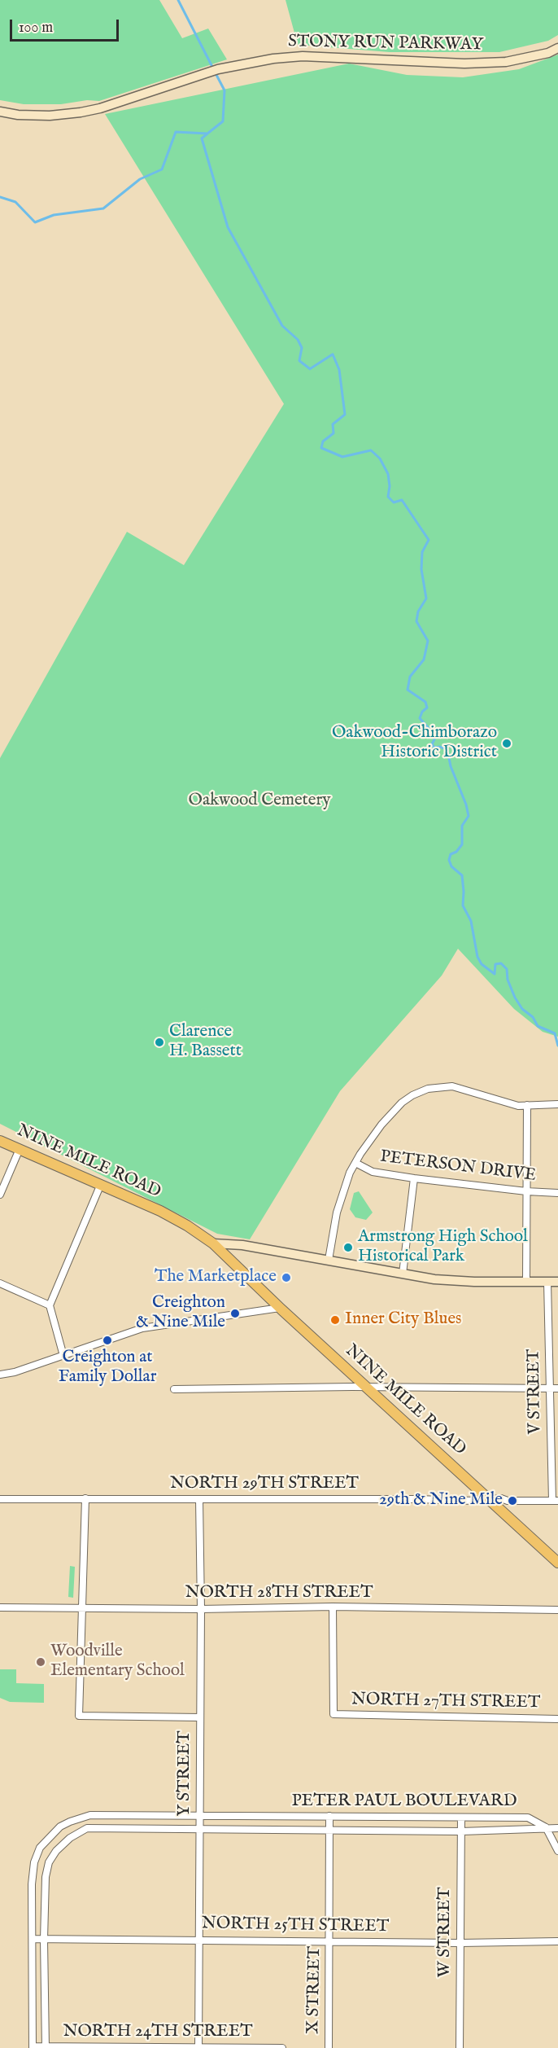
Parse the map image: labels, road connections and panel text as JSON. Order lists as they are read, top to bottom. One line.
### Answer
{"streets":{"main road":["NINE MILE ROAD"],"street":["STONY RUN PARKWAY","PETERSON DRIVE","V STREET","NORTH 29TH STREET","NORTH 28TH STREET","NORTH 27TH STREET","Y STREET","PETER PAUL BOULEVARD","NORTH 25TH STREET","W STREET","X STREET","NORTH 24TH STREET"]},"crossings":[["NINE MILE ROAD","NORTH 29TH STREET"],["V STREET","NORTH 29TH STREET"],["NORTH 29TH STREET","Y STREET"],["NORTH 28TH STREET","NORTH 27TH STREET"],["NORTH 28TH STREET","Y STREET"],["Y STREET","PETER PAUL BOULEVARD"],["Y STREET","NORTH 25TH STREET"],["Y STREET","NORTH 24TH STREET"],["PETER PAUL BOULEVARD","NORTH 25TH STREET"],["PETER PAUL BOULEVARD","W STREET"],["PETER PAUL BOULEVARD","X STREET"],["PETER PAUL BOULEVARD","NORTH 24TH STREET"],["NORTH 25TH STREET","W STREET"],["NORTH 25TH STREET","X STREET"]],"parks":["Oakwood Cemetery"],"places":["Oakwood-Chimborazo Historic District","Clarence H. Bassett","Armstrong High School Historical Park","The Marketplace","Creighton & Nine Mile","Inner City Blues","Creighton at Family Dollar","29th & Nine Mile","Woodville Elementary School"],"scale_bar":"100 m"}
